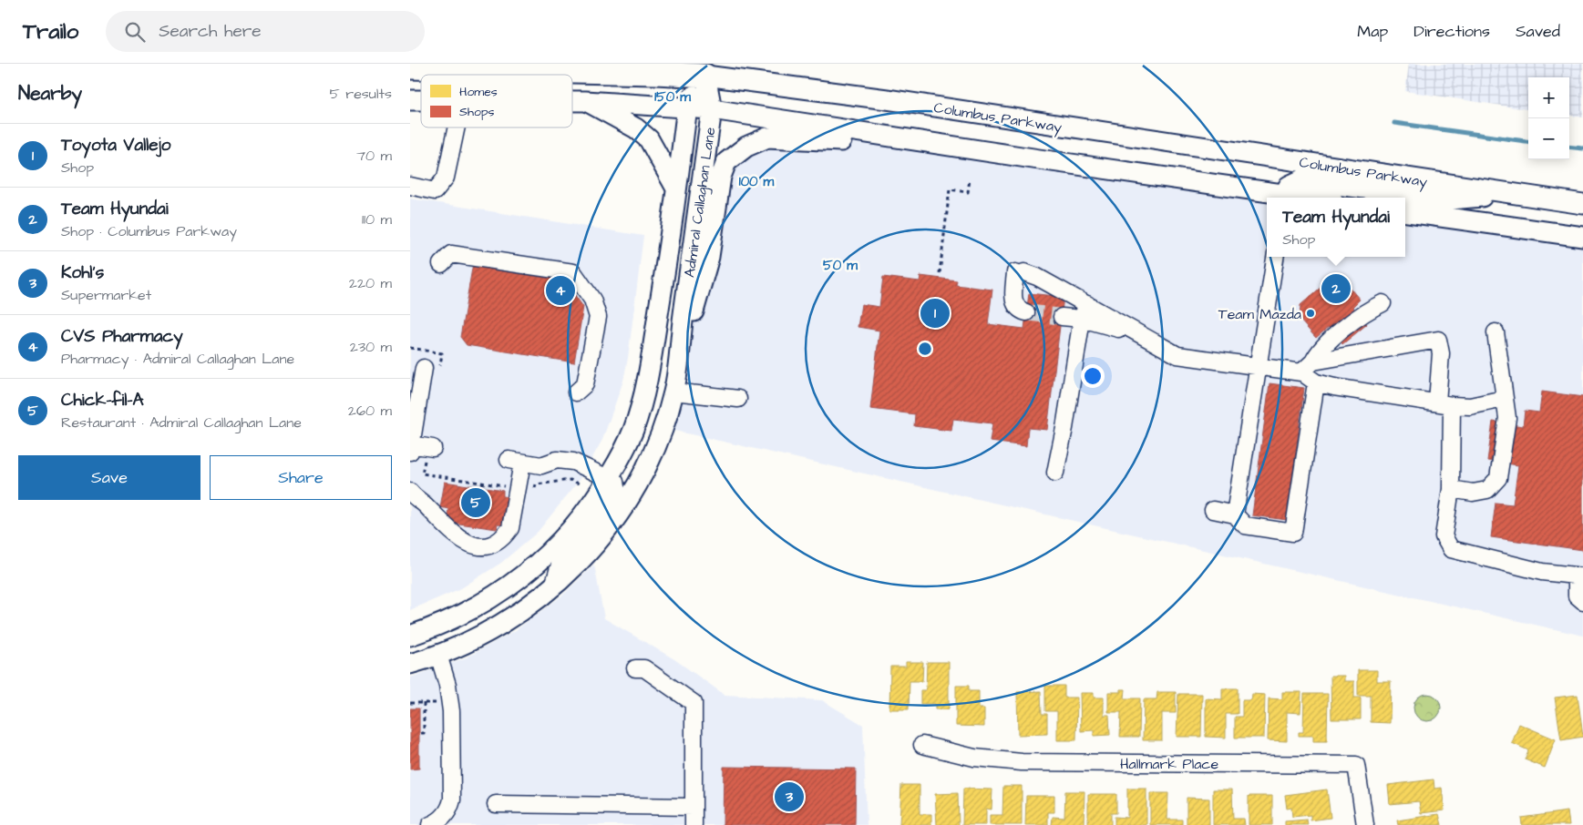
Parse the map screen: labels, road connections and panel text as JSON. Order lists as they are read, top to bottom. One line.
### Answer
{"streets":{"highway":["Columbus Parkway"],"main road":["Admiral Callaghan Lane"],"street":["Hallmark Place"]},"crossings":[["Columbus Parkway","Admiral Callaghan Lane"]],"places":["Team Mazda"],"legend":["Homes","Shops"],"page":{"header":"Trailo","search":"Search here","nav":["Map","Directions","Saved"],"heading":["Nearby","5 results"],"map_buttons":["+","−"],"list":[{"mark":"1","name":"Toyota Vallejo","note":"Shop","value":"70 m"},{"mark":"2","name":"Team Hyundai","note":"Shop · Columbus Parkway","value":"110 m"},{"mark":"3","name":"Kohl's","note":"Supermarket","value":"220 m"},{"mark":"4","name":"CVS Pharmacy","note":"Pharmacy · Admiral Callaghan Lane","value":"230 m"},{"mark":"5","name":"Chick-fil-A","note":"Restaurant · Admiral Callaghan Lane","value":"260 m"}],"popup":["Team Hyundai","Shop"],"pins":["2","4","1","5","3"],"buttons":["Save","Share"]},"rings":["150 m","100 m","50 m"]}
